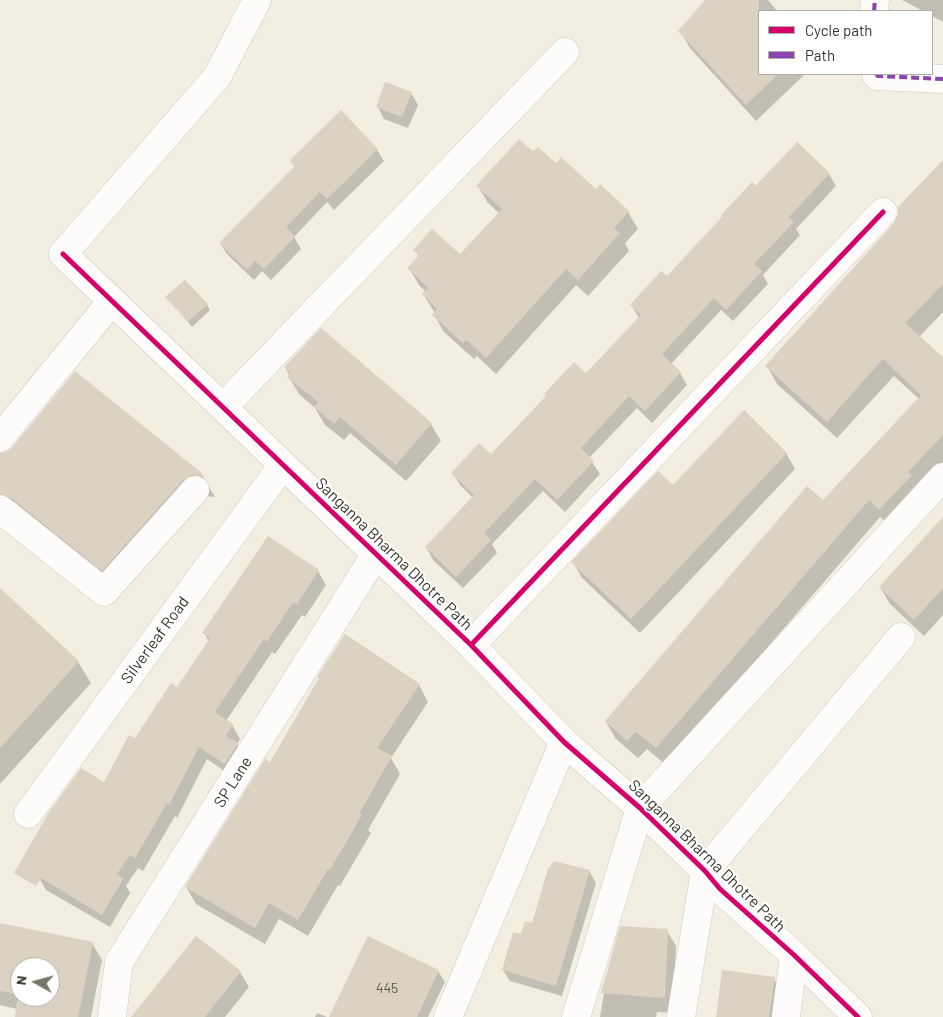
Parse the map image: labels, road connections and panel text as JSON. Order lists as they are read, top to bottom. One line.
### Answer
{"streets":{"street":["Sanganna Bharma Dhotre Path","Silverleaf Road","SP Lane"]},"crossings":[["Sanganna Bharma Dhotre Path","Silverleaf Road"],["Sanganna Bharma Dhotre Path","SP Lane"]],"house_numbers":["445"],"legend":["Cycle path","Path"],"north":"left"}
